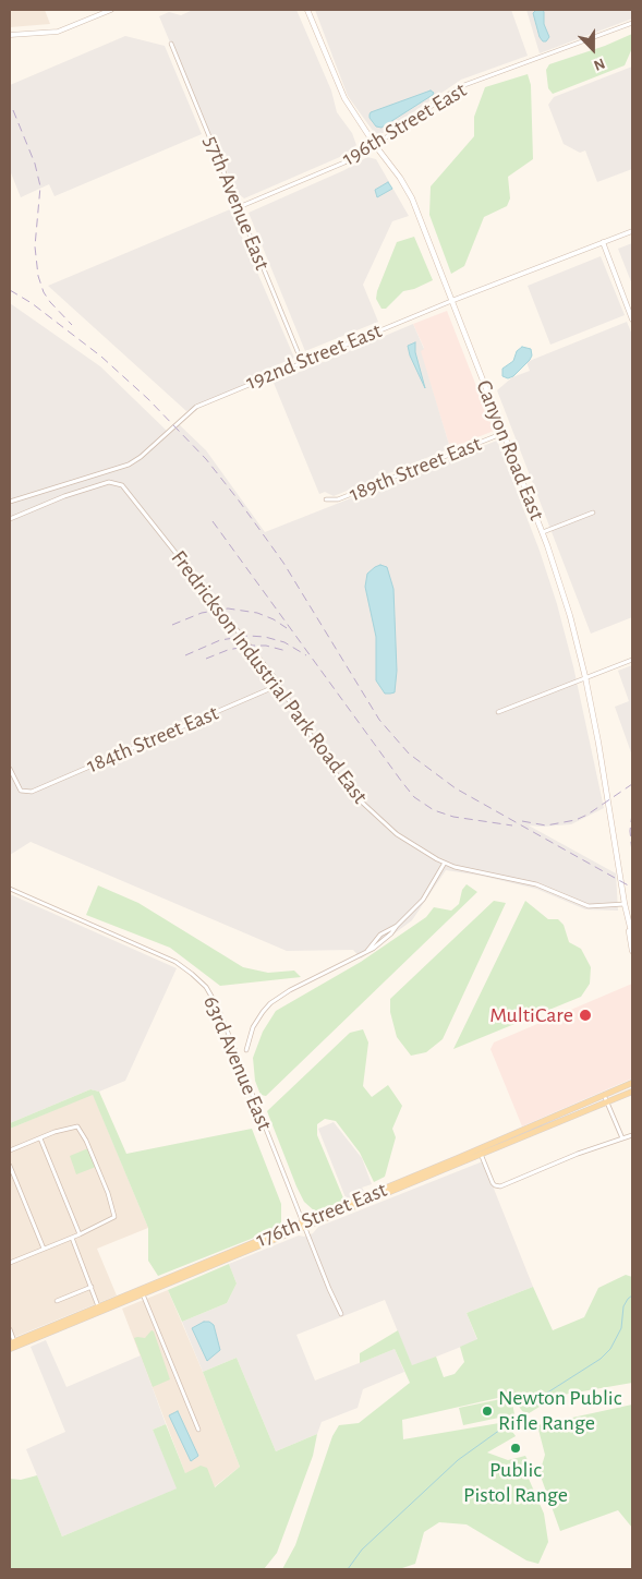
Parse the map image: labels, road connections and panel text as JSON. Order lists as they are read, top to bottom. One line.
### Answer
{"streets":{"main road":["Canyon Road East","176th Street East"],"street":["196th Street East","57th Avenue East","192nd Street East","189th Street East","Fredrickson Industrial Park Road East","184th Street East","63rd Avenue East"]},"crossings":[["196th Street East","57th Avenue East"],["196th Street East","Canyon Road East"],["57th Avenue East","192nd Street East"],["192nd Street East","Canyon Road East"],["Canyon Road East","189th Street East"],["Canyon Road East","Fredrickson Industrial Park Road East"],["Fredrickson Industrial Park Road East","184th Street East"],["63rd Avenue East","176th Street East"]],"places":["MultiCare","Newton Public Rifle Range","Public Pistol Range"],"north":"bottom"}
